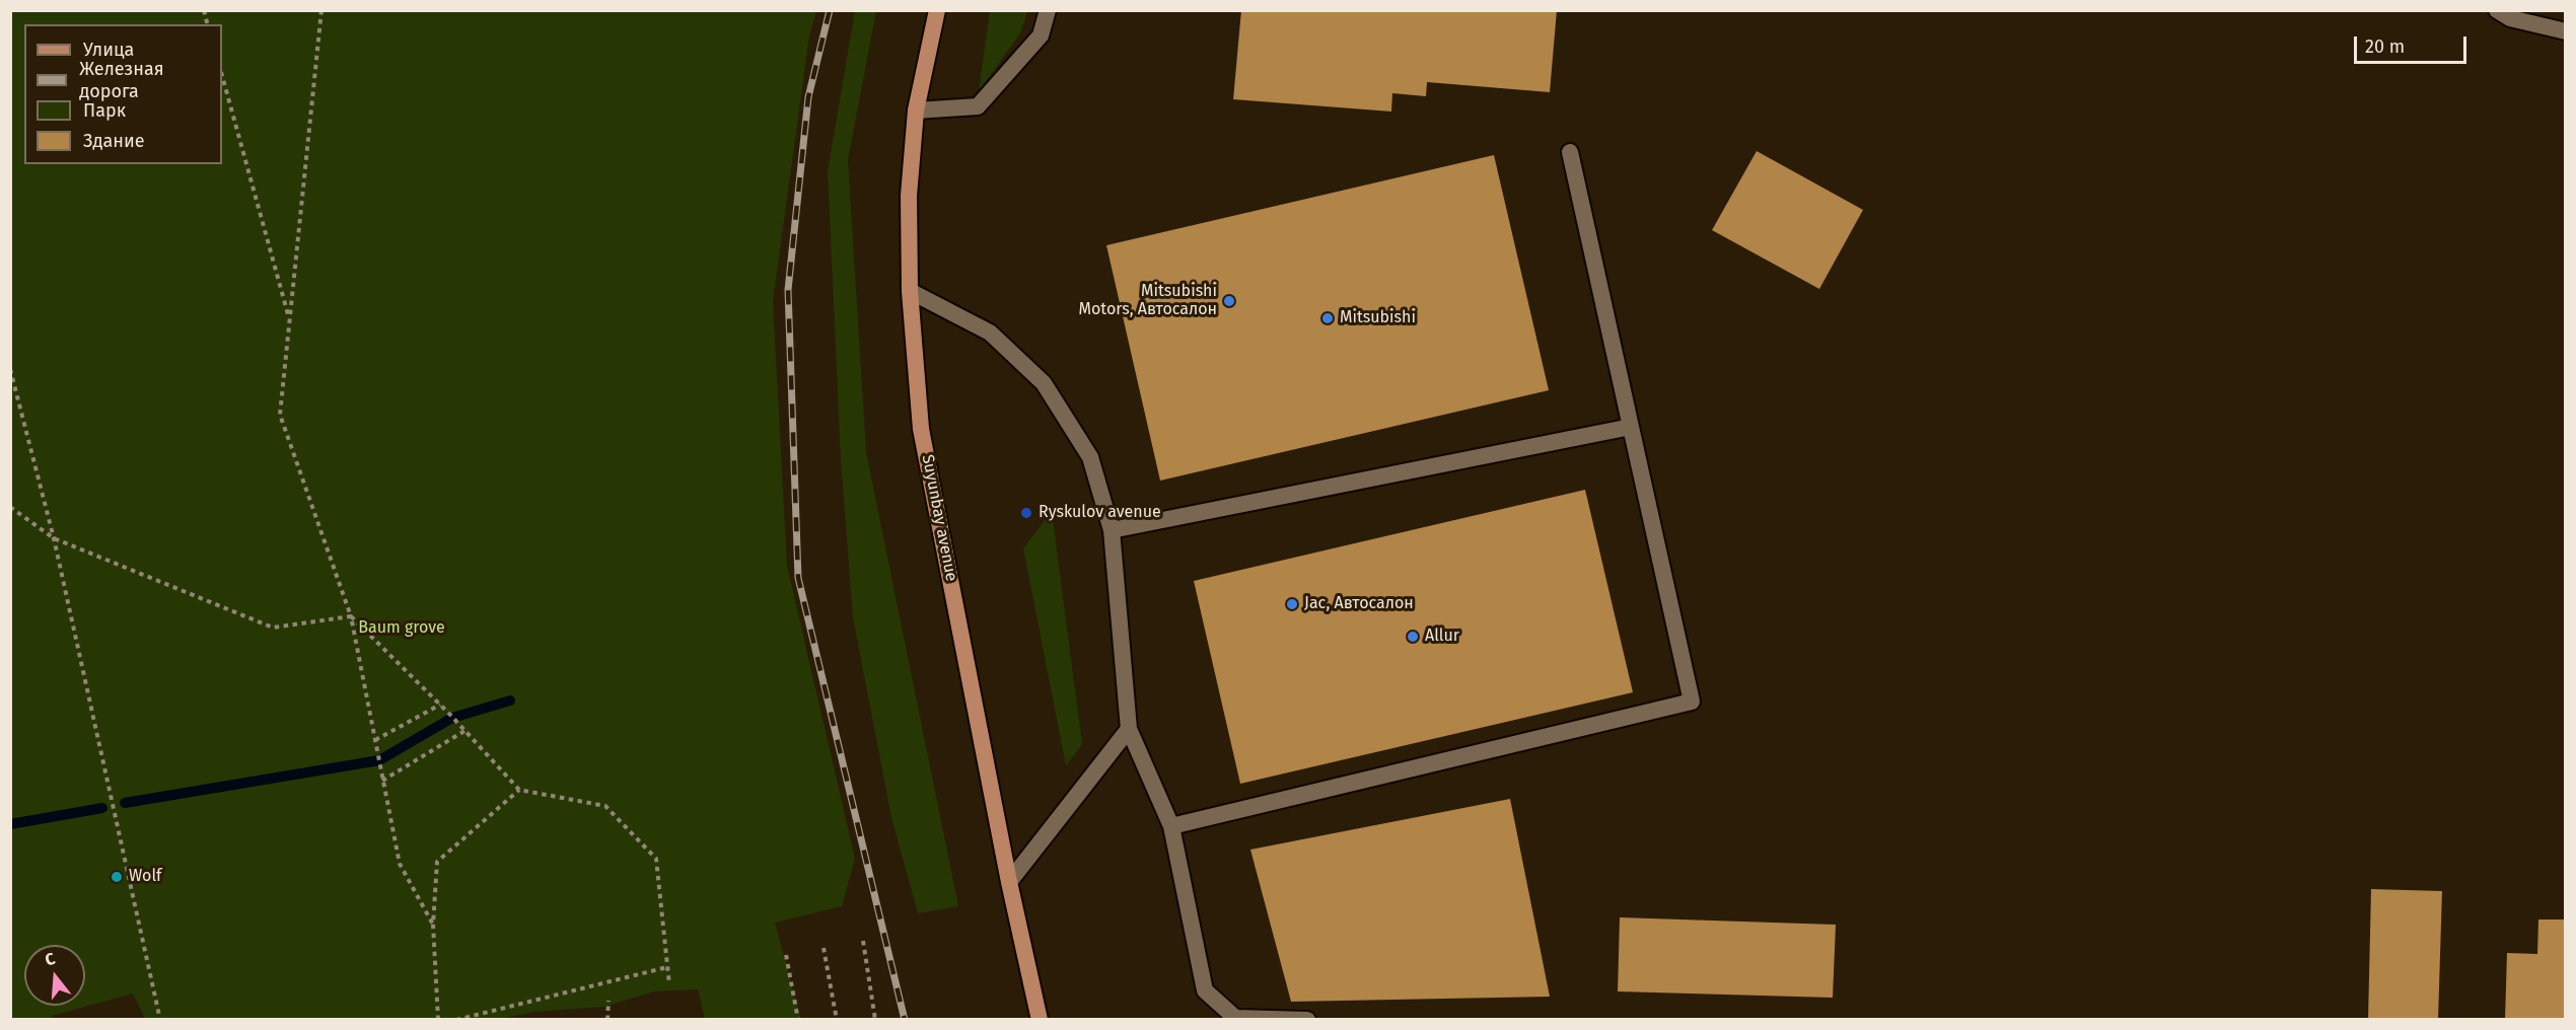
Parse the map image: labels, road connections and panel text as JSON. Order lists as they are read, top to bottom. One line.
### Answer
{"streets":{"main road":["Suyunbay avenue"]},"parks":["Baum grove"],"places":["Mitsubishi Motors, Автосалон","Mitsubishi","Ryskulov avenue","Jac, Автосалон","Allur","Wolf"],"legend":["Улица","Железная дорога","Парк","Здание"],"scale_bar":"20 m","north":"top"}
